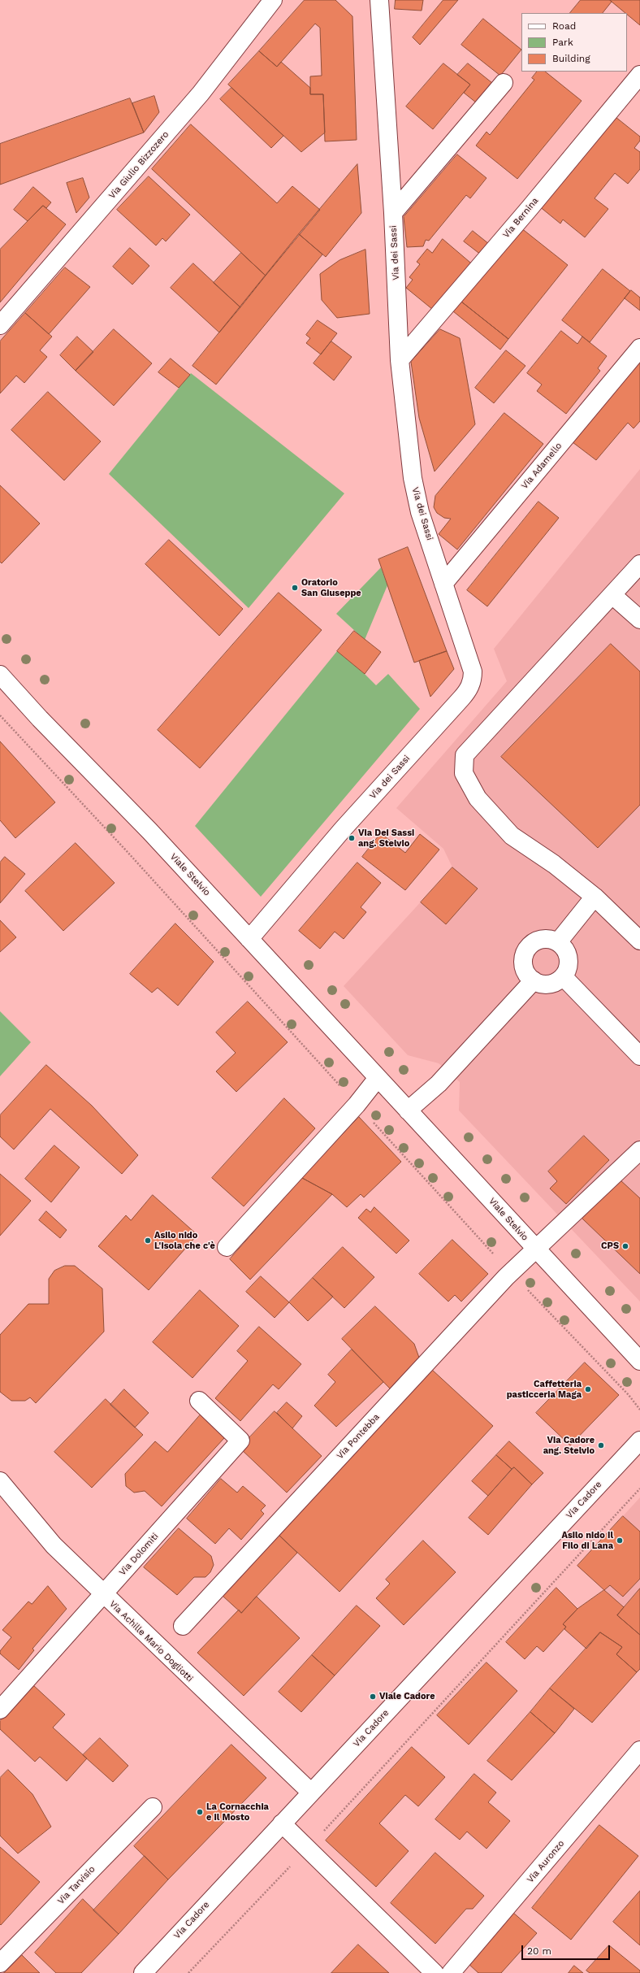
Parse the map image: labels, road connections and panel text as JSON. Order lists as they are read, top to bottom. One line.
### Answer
{"streets":{"street":["Via Giulio Bizzozero","Via Bernina","Via dei Sassi","Via Adamello","Viale Stelvio","Via Pontebba","Via Cadore","Via Dolomiti","Via Achille Mario Dogliotti","Via Auronzo","Via Tarvisio"]},"crossings":[["Via Bernina","Via dei Sassi"],["Via dei Sassi","Via Adamello"],["Via dei Sassi","Viale Stelvio"],["Viale Stelvio","Via Pontebba"],["Via Cadore","Via Achille Mario Dogliotti"],["Via Dolomiti","Via Achille Mario Dogliotti"]],"places":["Oratorio San Giuseppe","Via Dei Sassi ang. Stelvio","Asilo nido L'isola che c'è","CPS","Caffetteria pasticceria Maga","Via Cadore ang. Stelvio","Asilo nido Il Filo di Lana","Viale Cadore","La Cornacchia e il Mosto"],"legend":["Road","Park","Building"],"scale_bar":"20 m"}
